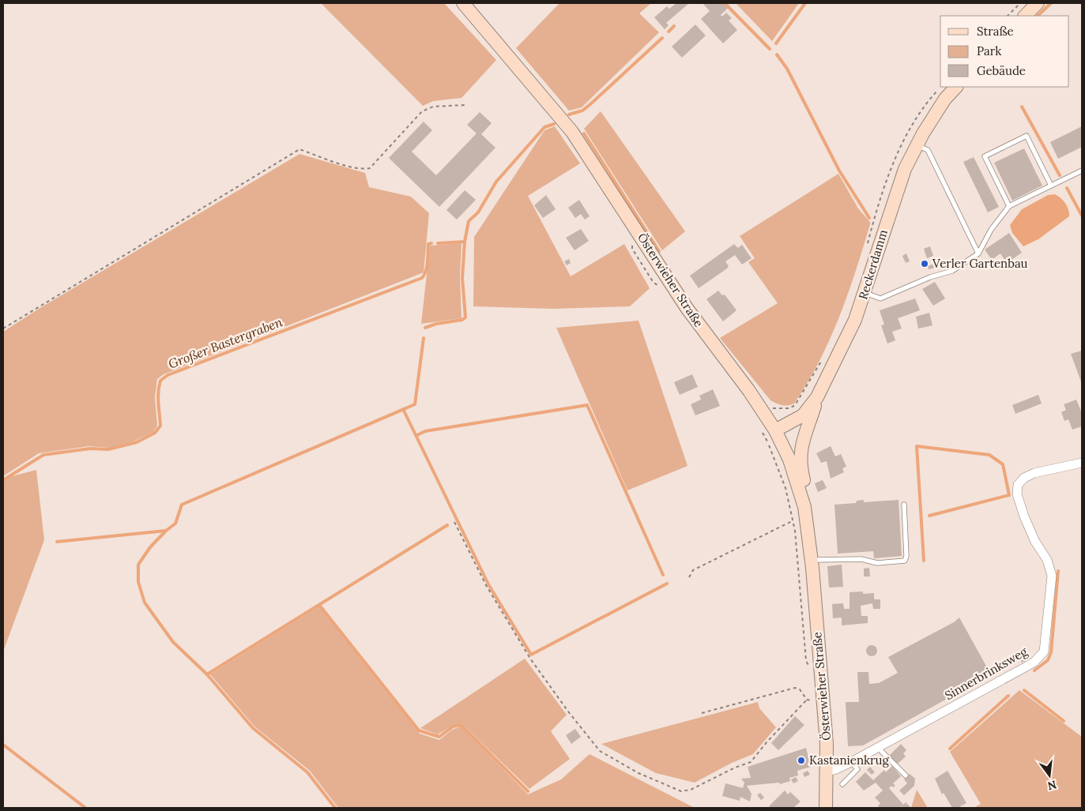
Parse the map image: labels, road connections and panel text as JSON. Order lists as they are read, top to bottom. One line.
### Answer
{"streets":{"street":["Reckerdamm","Österwieher Straße","Sinnerbrinksweg"]},"crossings":[["Reckerdamm","Österwieher Straße"],["Österwieher Straße","Sinnerbrinksweg"]],"water":["Großer Bastergraben"],"places":["Verler Gartenbau","Kastanienkrug"],"legend":["Straße","Park","Gebäude"],"north":"bottom"}
